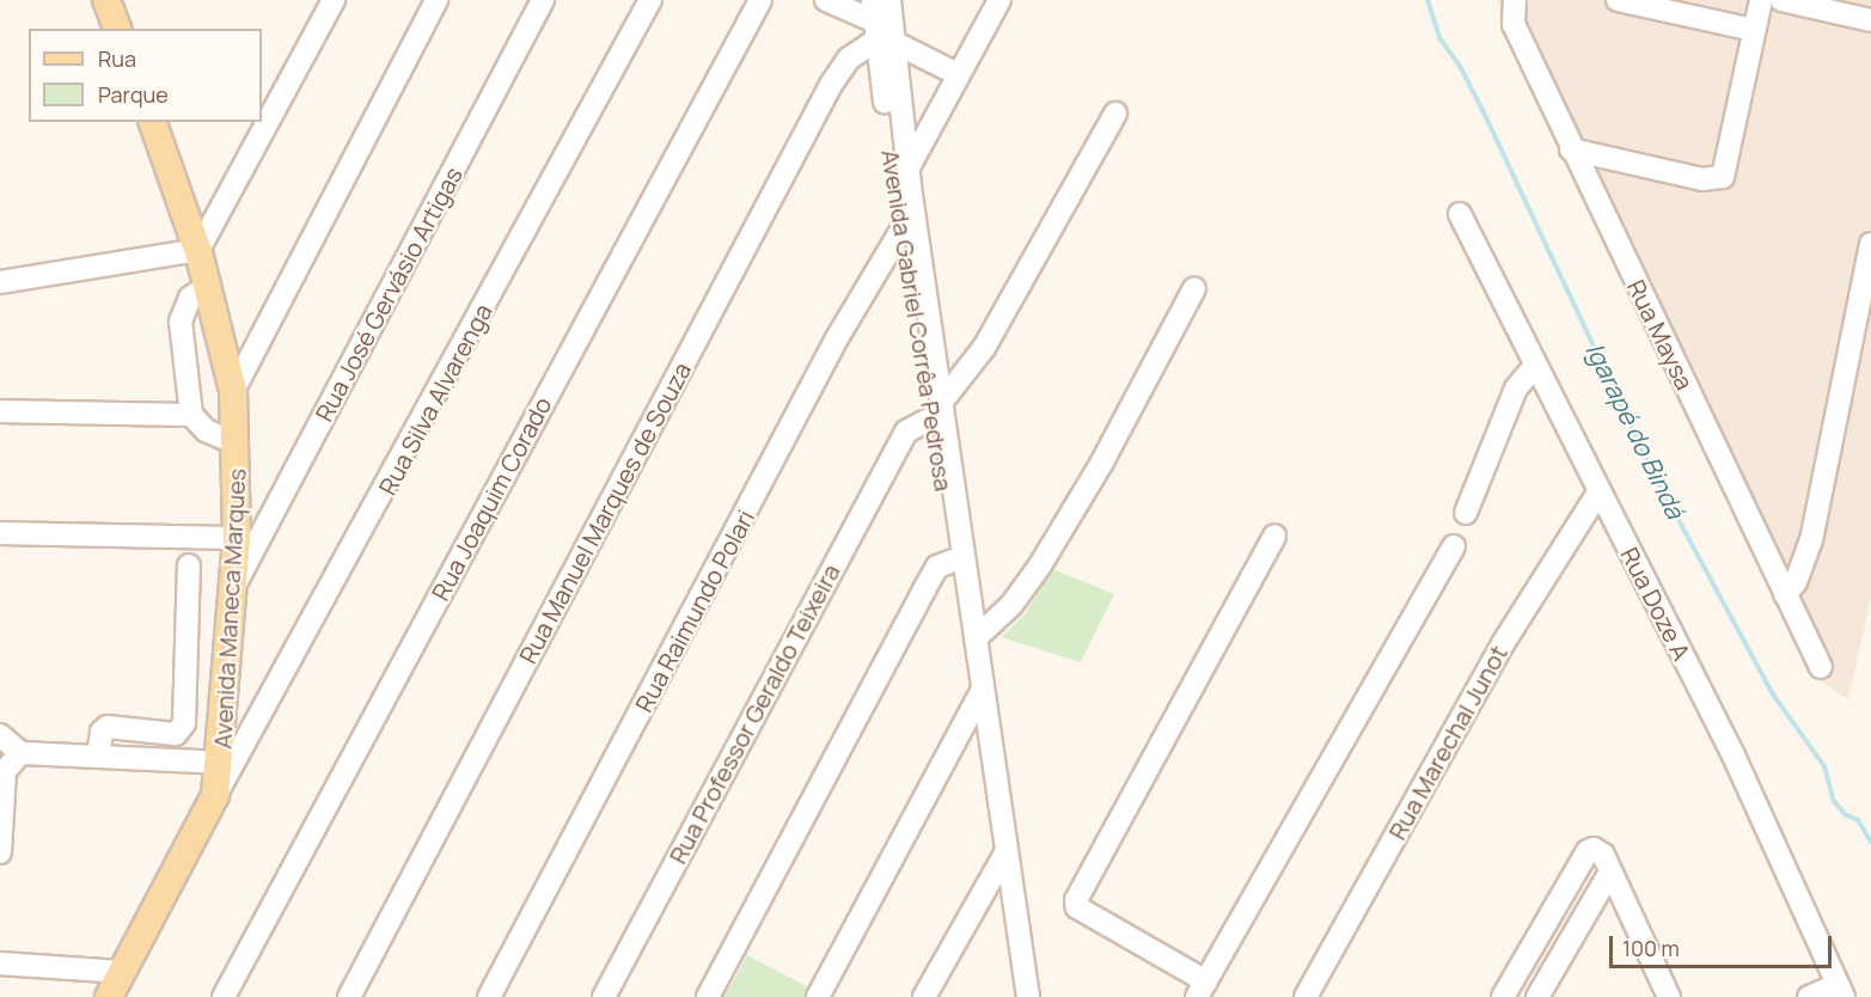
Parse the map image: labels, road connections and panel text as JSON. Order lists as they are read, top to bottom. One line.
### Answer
{"streets":{"main road":["Avenida Maneca Marques"],"street":["Rua José Gervásio Artigas","Avenida Gabriel Corrêa Pedrosa","Rua Maysa","Rua Silva Alvarenga","Rua Joaquim Corado","Rua Manuel Marques de Souza","Rua Doze A","Rua Raimundo Polari","Rua Professor Geraldo Teixeira","Rua Marechal Junot"]},"crossings":[["Rua José Gervásio Artigas","Avenida Maneca Marques"],["Avenida Gabriel Corrêa Pedrosa","Rua Manuel Marques de Souza"],["Avenida Gabriel Corrêa Pedrosa","Rua Raimundo Polari"],["Avenida Gabriel Corrêa Pedrosa","Rua Professor Geraldo Teixeira"],["Rua Silva Alvarenga","Avenida Maneca Marques"],["Rua Doze A","Rua Marechal Junot"]],"water":["Igarapé do Bindá"],"legend":["Rua","Parque"],"scale_bar":"100 m"}
